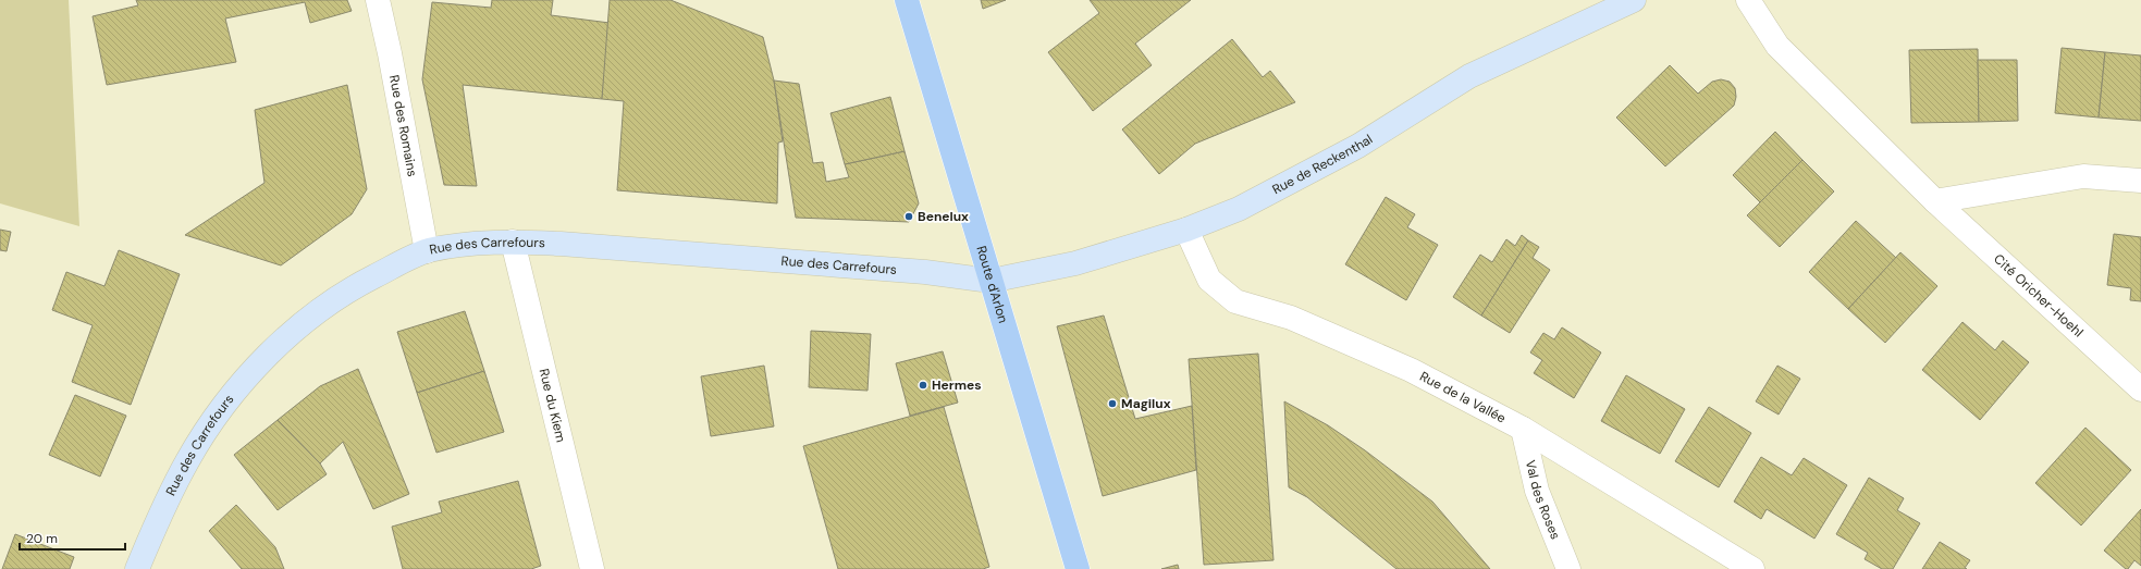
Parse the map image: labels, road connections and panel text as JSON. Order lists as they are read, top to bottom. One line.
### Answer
{"streets":{"main road":["Rue de Reckenthal","Rue des Carrefours","Route d'Arlon"],"street":["Rue des Romains","Cité Oricher-Hoehl","Rue de la Vallée","Rue du Kiem","Val des Roses"]},"crossings":[["Rue des Romains","Rue des Carrefours"],["Rue de Reckenthal","Rue des Carrefours"],["Rue de Reckenthal","Route d'Arlon"],["Rue de Reckenthal","Rue de la Vallée"],["Rue des Carrefours","Route d'Arlon"],["Rue des Carrefours","Rue du Kiem"],["Rue de la Vallée","Val des Roses"]],"places":["Benelux","Hermes","Magilux"],"scale_bar":"20 m"}
